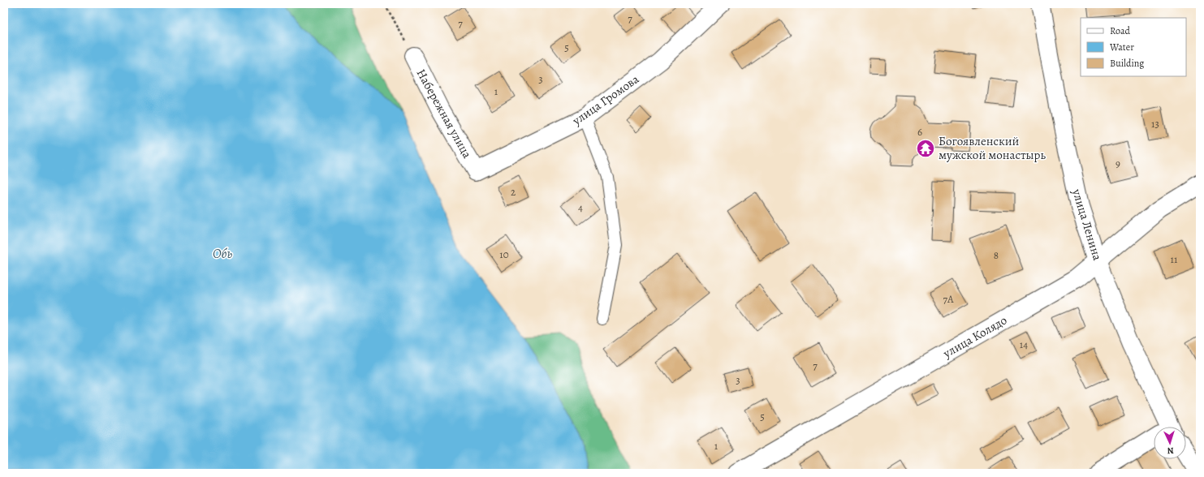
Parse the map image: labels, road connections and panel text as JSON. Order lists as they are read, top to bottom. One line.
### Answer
{"streets":{"street":["улица Громова","Набережная улица","улица Ленина","улица Колядо"]},"crossings":[["улица Громова","Набережная улица"],["улица Ленина","улица Колядо"]],"water":["Обь"],"places":{"temple":["Богоявленский мужской монастырь"]},"house_numbers":["7","7","5","3","1","13","6","9","2","4","10","8","11","7А","14","7","3","5","1"],"legend":["Road","Water","Building"],"north":"bottom"}
